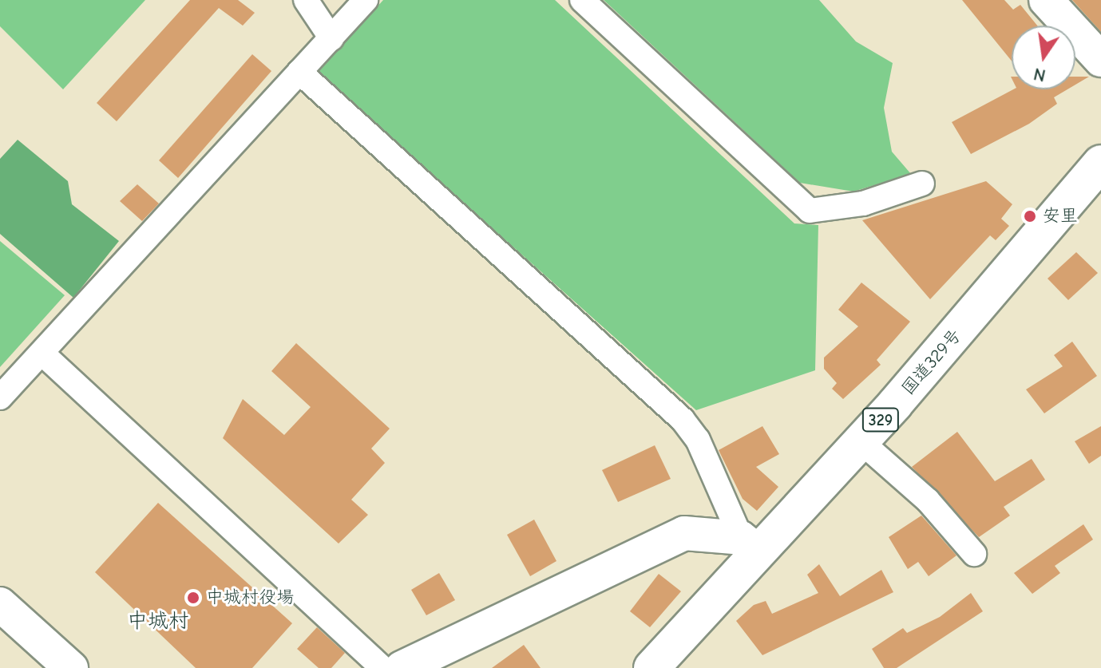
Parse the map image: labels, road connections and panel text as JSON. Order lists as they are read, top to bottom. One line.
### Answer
{"streets":{"highway":["国道329号","329"]},"districts":["中城村"],"places":["安里","中城村役場"],"north":"bottom"}
